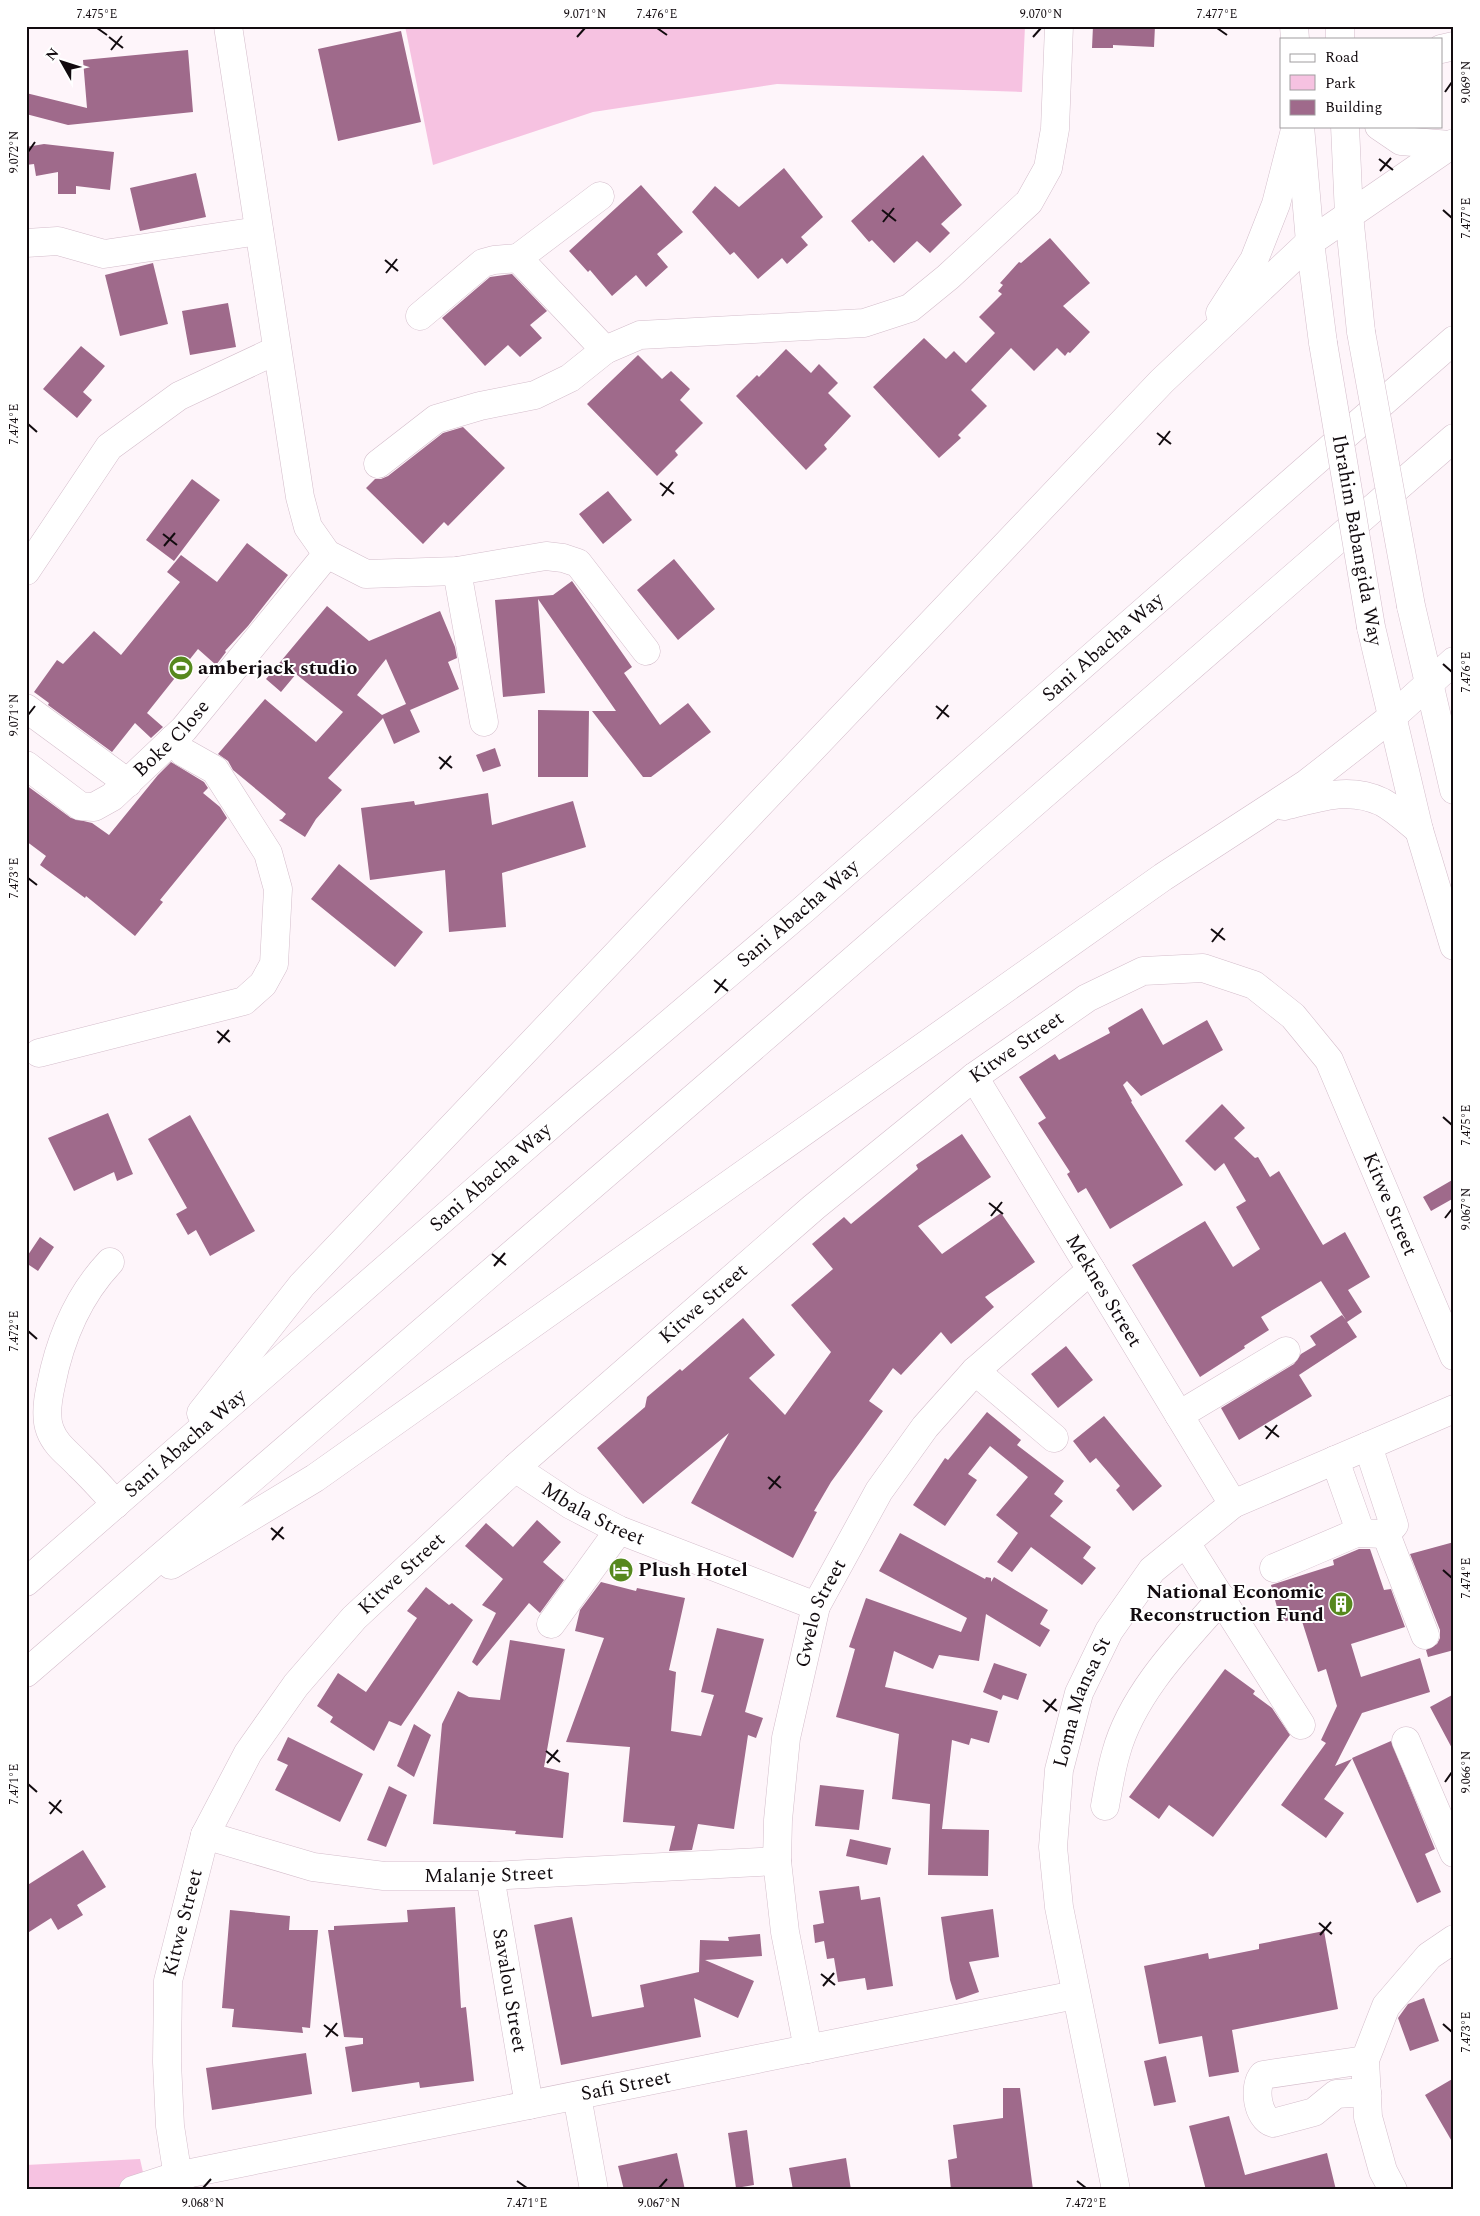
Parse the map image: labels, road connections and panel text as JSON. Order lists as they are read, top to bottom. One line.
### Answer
{"streets":{"main road":["Ibrahim Babangida Way","Sani Abacha Way","Boke Close","Kitwe Street","Meknes Street","Mbala Street","Gwelo Street","Loma Mansa St","Malanje Street","Savalou Street","Safi Street"]},"crossings":[["Kitwe Street","Meknes Street"],["Kitwe Street","Mbala Street"],["Kitwe Street","Malanje Street"],["Kitwe Street","Safi Street"],["Meknes Street","Gwelo Street"],["Meknes Street","Loma Mansa St"],["Mbala Street","Gwelo Street"],["Gwelo Street","Malanje Street"],["Gwelo Street","Safi Street"],["Loma Mansa St","Safi Street"],["Malanje Street","Savalou Street"],["Savalou Street","Safi Street"]],"places":{"sports":["amberjack studio"],"hotel":["Plush Hotel"],"building":["National Economic Reconstruction Fund"]},"legend":["Road","Park","Building"],"north":"top left","coordinates":["7.475°E","9.071°N","7.476°E","9.070°N","7.477°E","9.069°N","9.072°N","7.474°E","7.473°E","9.067°N","7.472°E","9.066°N","7.471°E","9.068°N"]}
